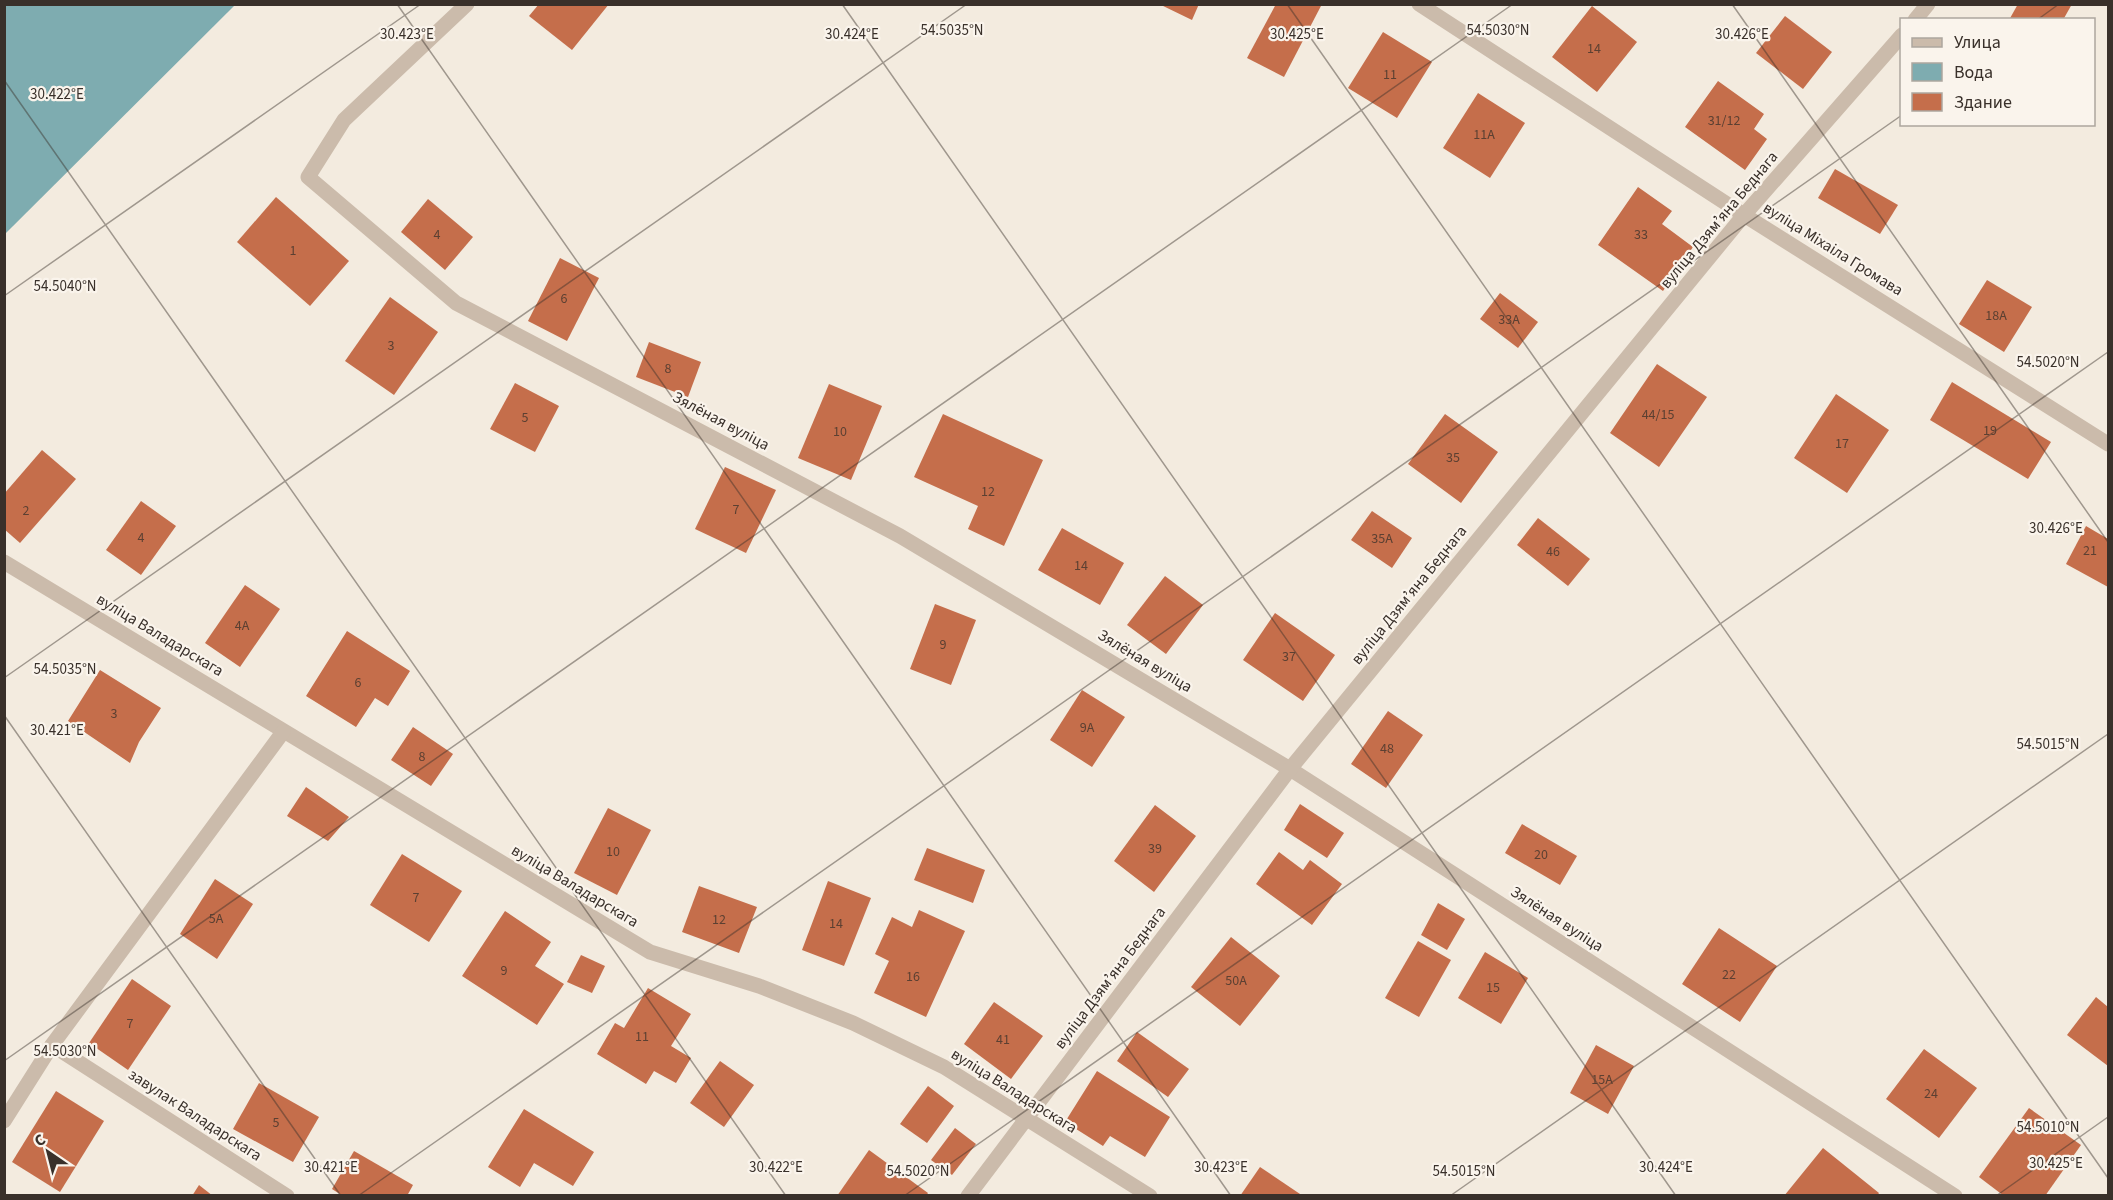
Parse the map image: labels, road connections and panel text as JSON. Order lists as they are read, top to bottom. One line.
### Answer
{"streets":{"street":["вуліца Дзямʼяна Беднага","вуліца Міхаіла Громава","Зялёная вуліца","вуліца Валадарскага","завулак Валадарскага"]},"crossings":[["вуліца Дзямʼяна Беднага","вуліца Міхаіла Громава"],["вуліца Дзямʼяна Беднага","Зялёная вуліца"],["вуліца Дзямʼяна Беднага","вуліца Валадарскага"]],"house_numbers":["14","11","31/12","11А","4","33","1","6","18А","33А","3","8","44/15","5","19","10","17","35","12","7","2","4","35А","21","46","14","4А","9","37","6","3","9А","48","8","39","10","20","7","5А","12","14","9","22","16","50А","15","7","11","41","15А","24","5"],"legend":["Улица","Вода","Здание"],"north":"top left","coordinates":["54.5035°N","54.5030°N","30.426°E","30.423°E","30.424°E","30.425°E","30.422°E","54.5040°N","54.5020°N","30.421°E","54.5015°N","54.5010°N"]}
